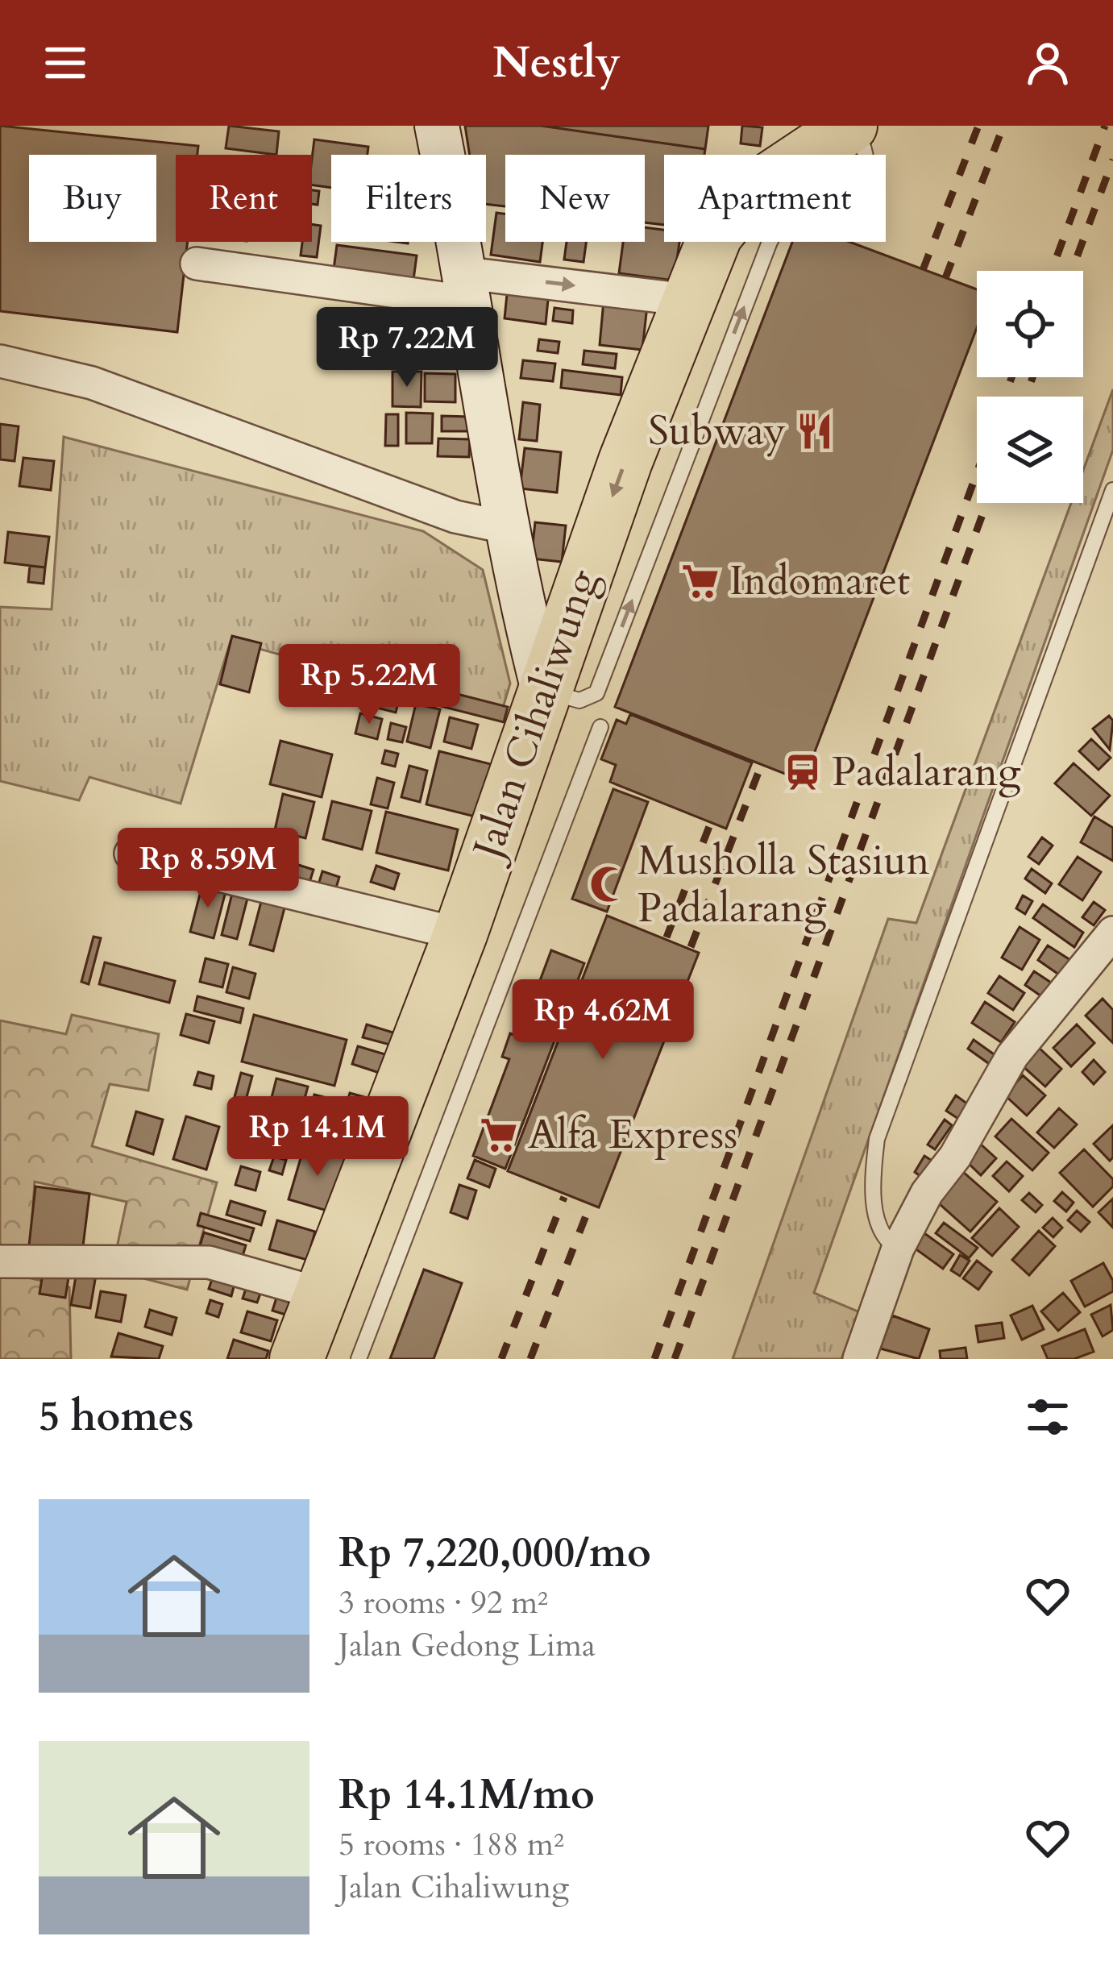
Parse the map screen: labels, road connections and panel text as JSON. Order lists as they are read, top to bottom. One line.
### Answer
{"streets":{"highway":["Jalan Cihaliwung"]},"places":{"restaurant":["Subway"],"supermarket":["Indomaret","Alfa Express"],"station":["Padalarang"],"mosque":["Musholla Stasiun Padalarang"]},"page":{"header":"Nestly","chip":["Buy","Rent","Filters","New","Apartment"],"price":["Rp 7.22M","Rp 5.22M","Rp 8.59M","Rp 4.62M","Rp 14.1M"],"heading":"5 homes","list":[{"name":"Rp 7,220,000/mo","note":"3 rooms · 92 m² · Jalan Gedong Lima"},{"name":"Rp 14.1M/mo","note":"5 rooms · 188 m² · Jalan Cihaliwung"}]}}
